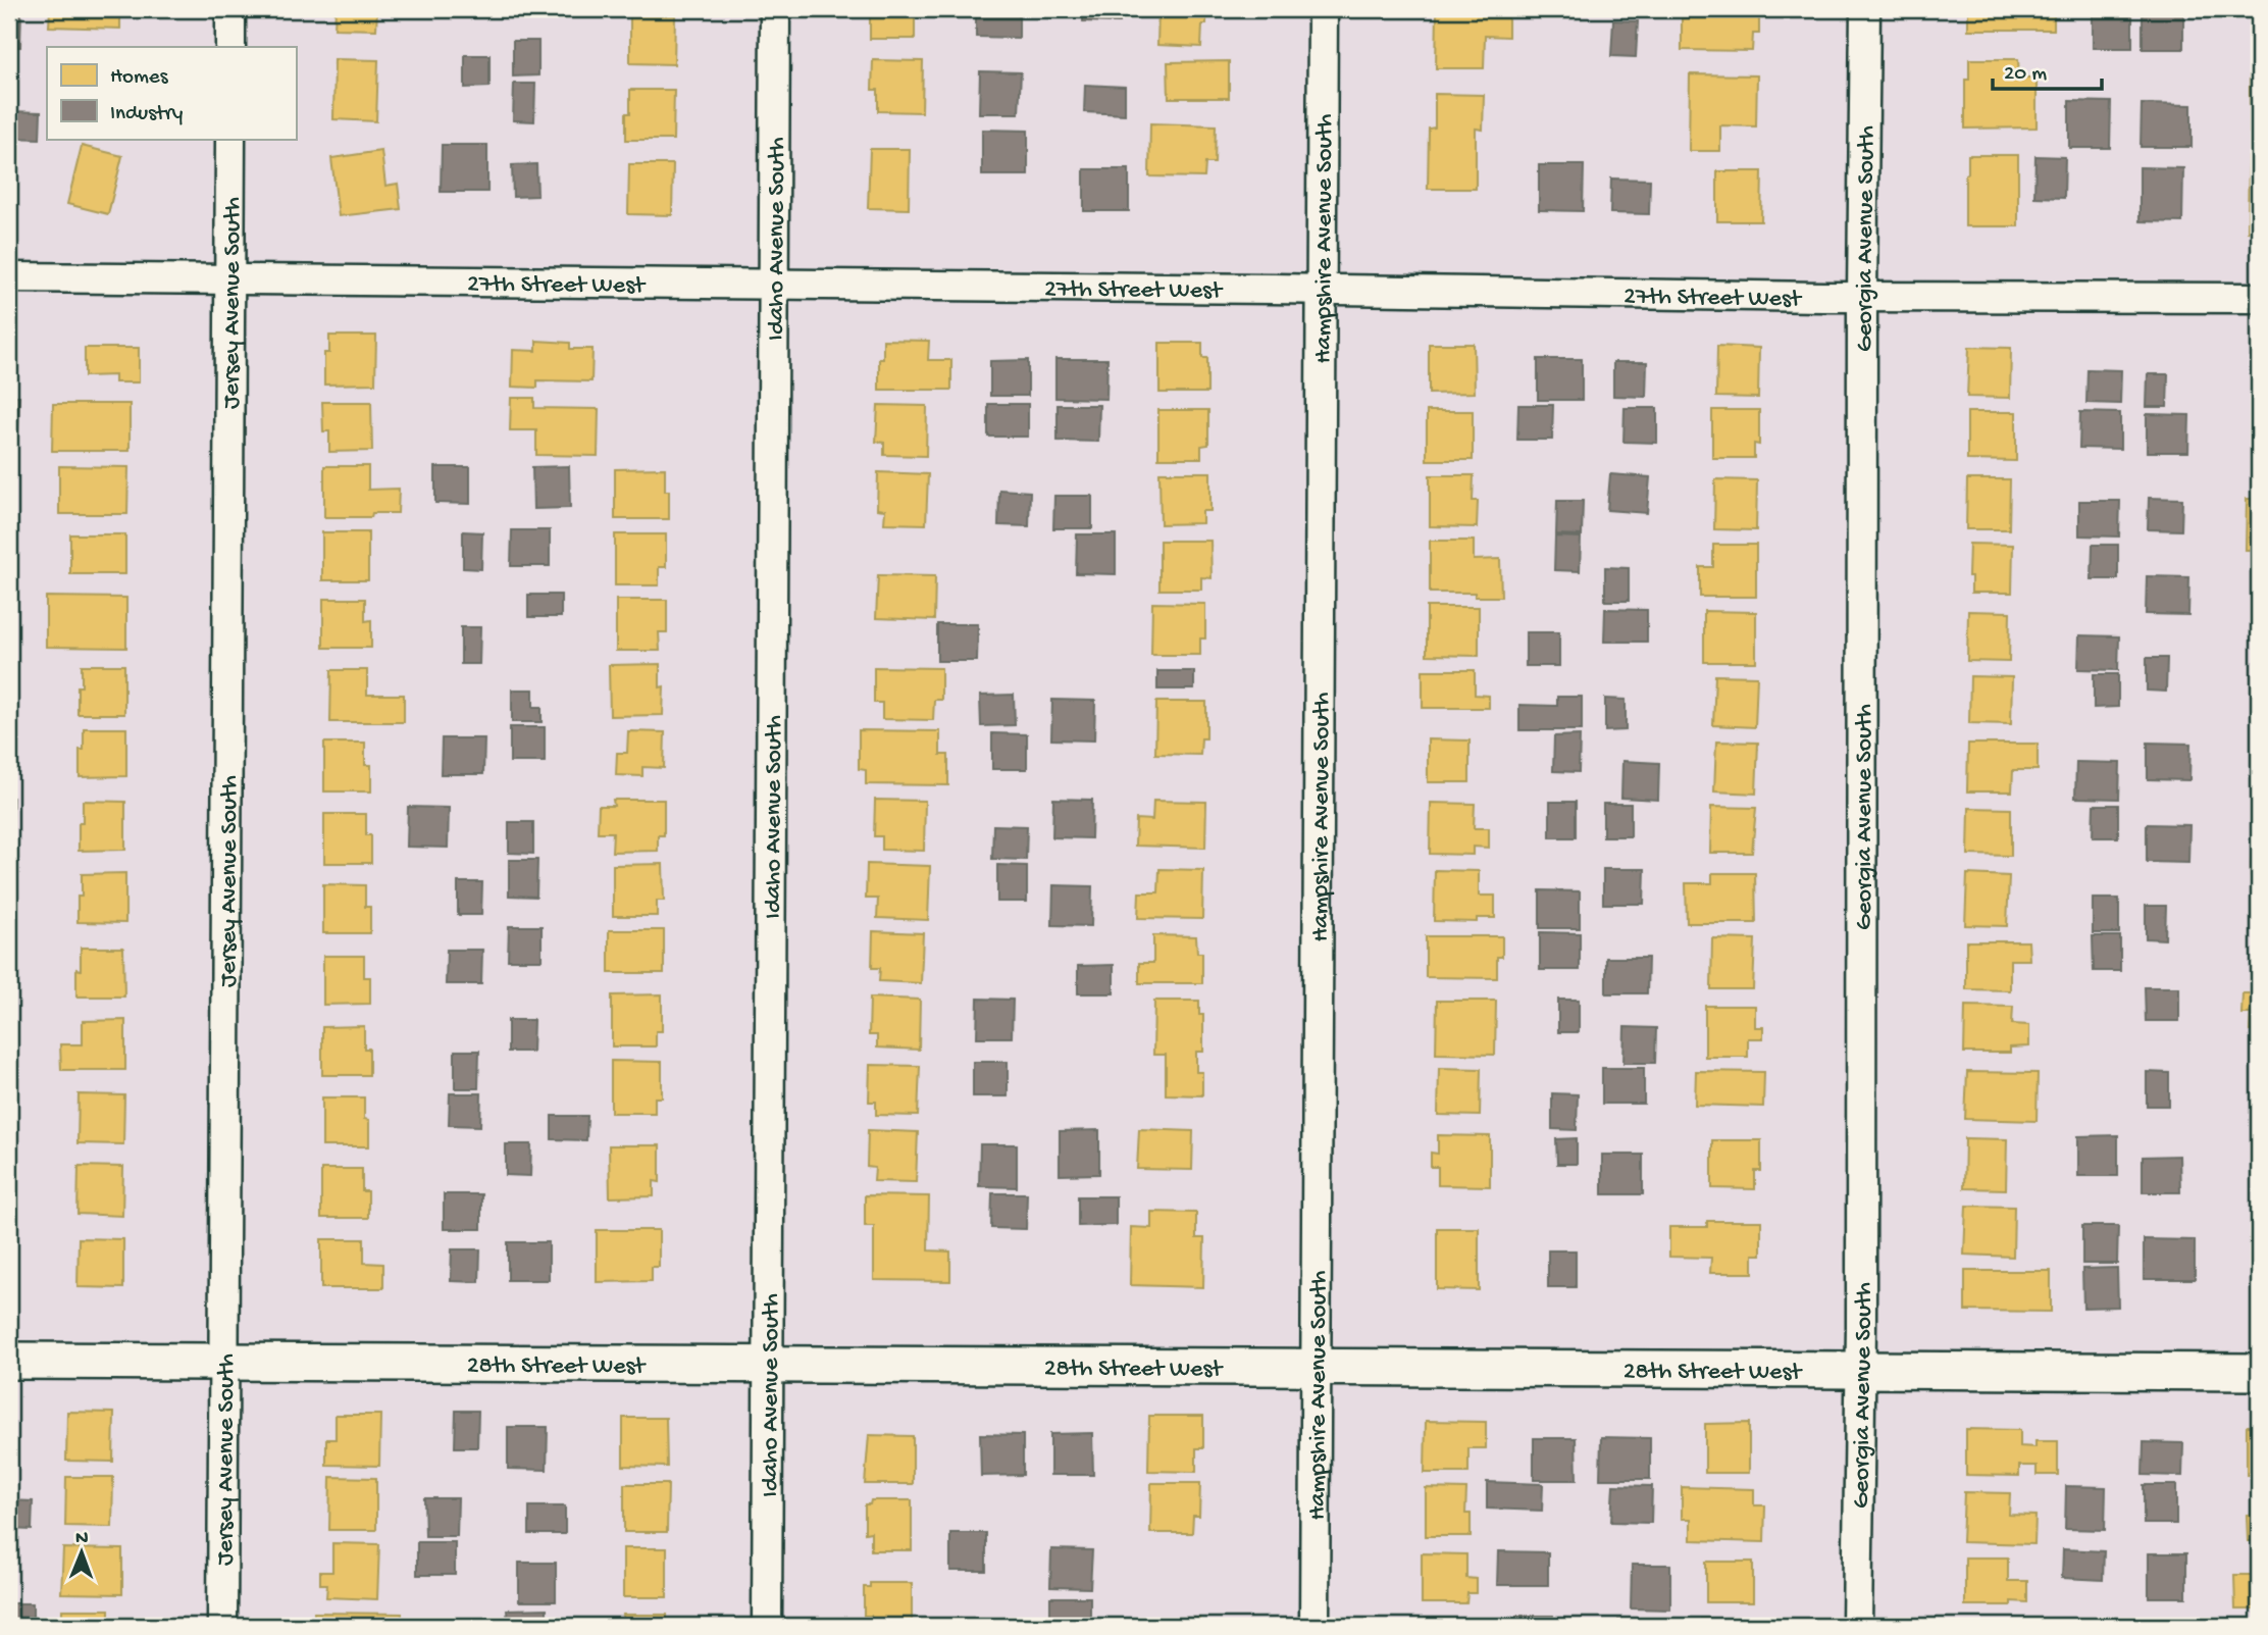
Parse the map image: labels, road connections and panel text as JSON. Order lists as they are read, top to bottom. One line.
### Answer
{"streets":{"street":["Idaho Avenue South","Hampshire Avenue South","Georgia Avenue South","27th Street West","Jersey Avenue South","28th Street West"]},"crossings":[["Idaho Avenue South","27th Street West"],["Idaho Avenue South","28th Street West"],["Hampshire Avenue South","27th Street West"],["Hampshire Avenue South","28th Street West"],["Georgia Avenue South","27th Street West"],["Georgia Avenue South","28th Street West"],["27th Street West","Jersey Avenue South"],["Jersey Avenue South","28th Street West"]],"legend":["Homes","Industry"],"scale_bar":"20 m","north":"top"}
